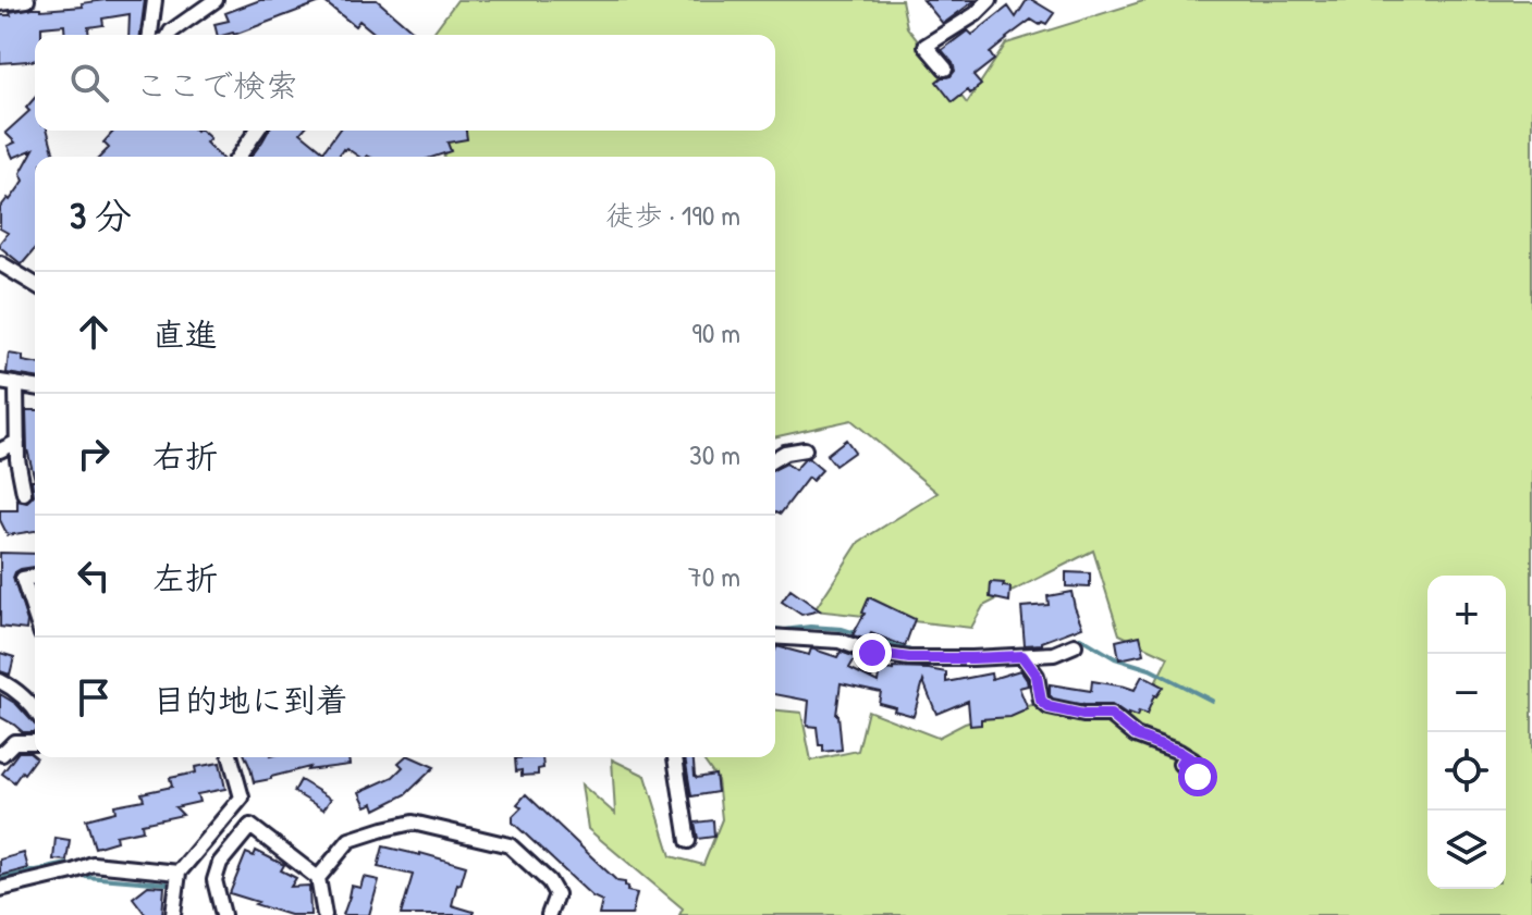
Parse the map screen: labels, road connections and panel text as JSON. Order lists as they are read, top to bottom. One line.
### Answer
{"page":{"search":"ここで検索","heading":["3 分","徒歩 · 190 m"],"list":[["直進","90 m"],["右折","30 m"],["左折","70 m"],"目的地に到着"],"map_buttons":["+","−"]}}
